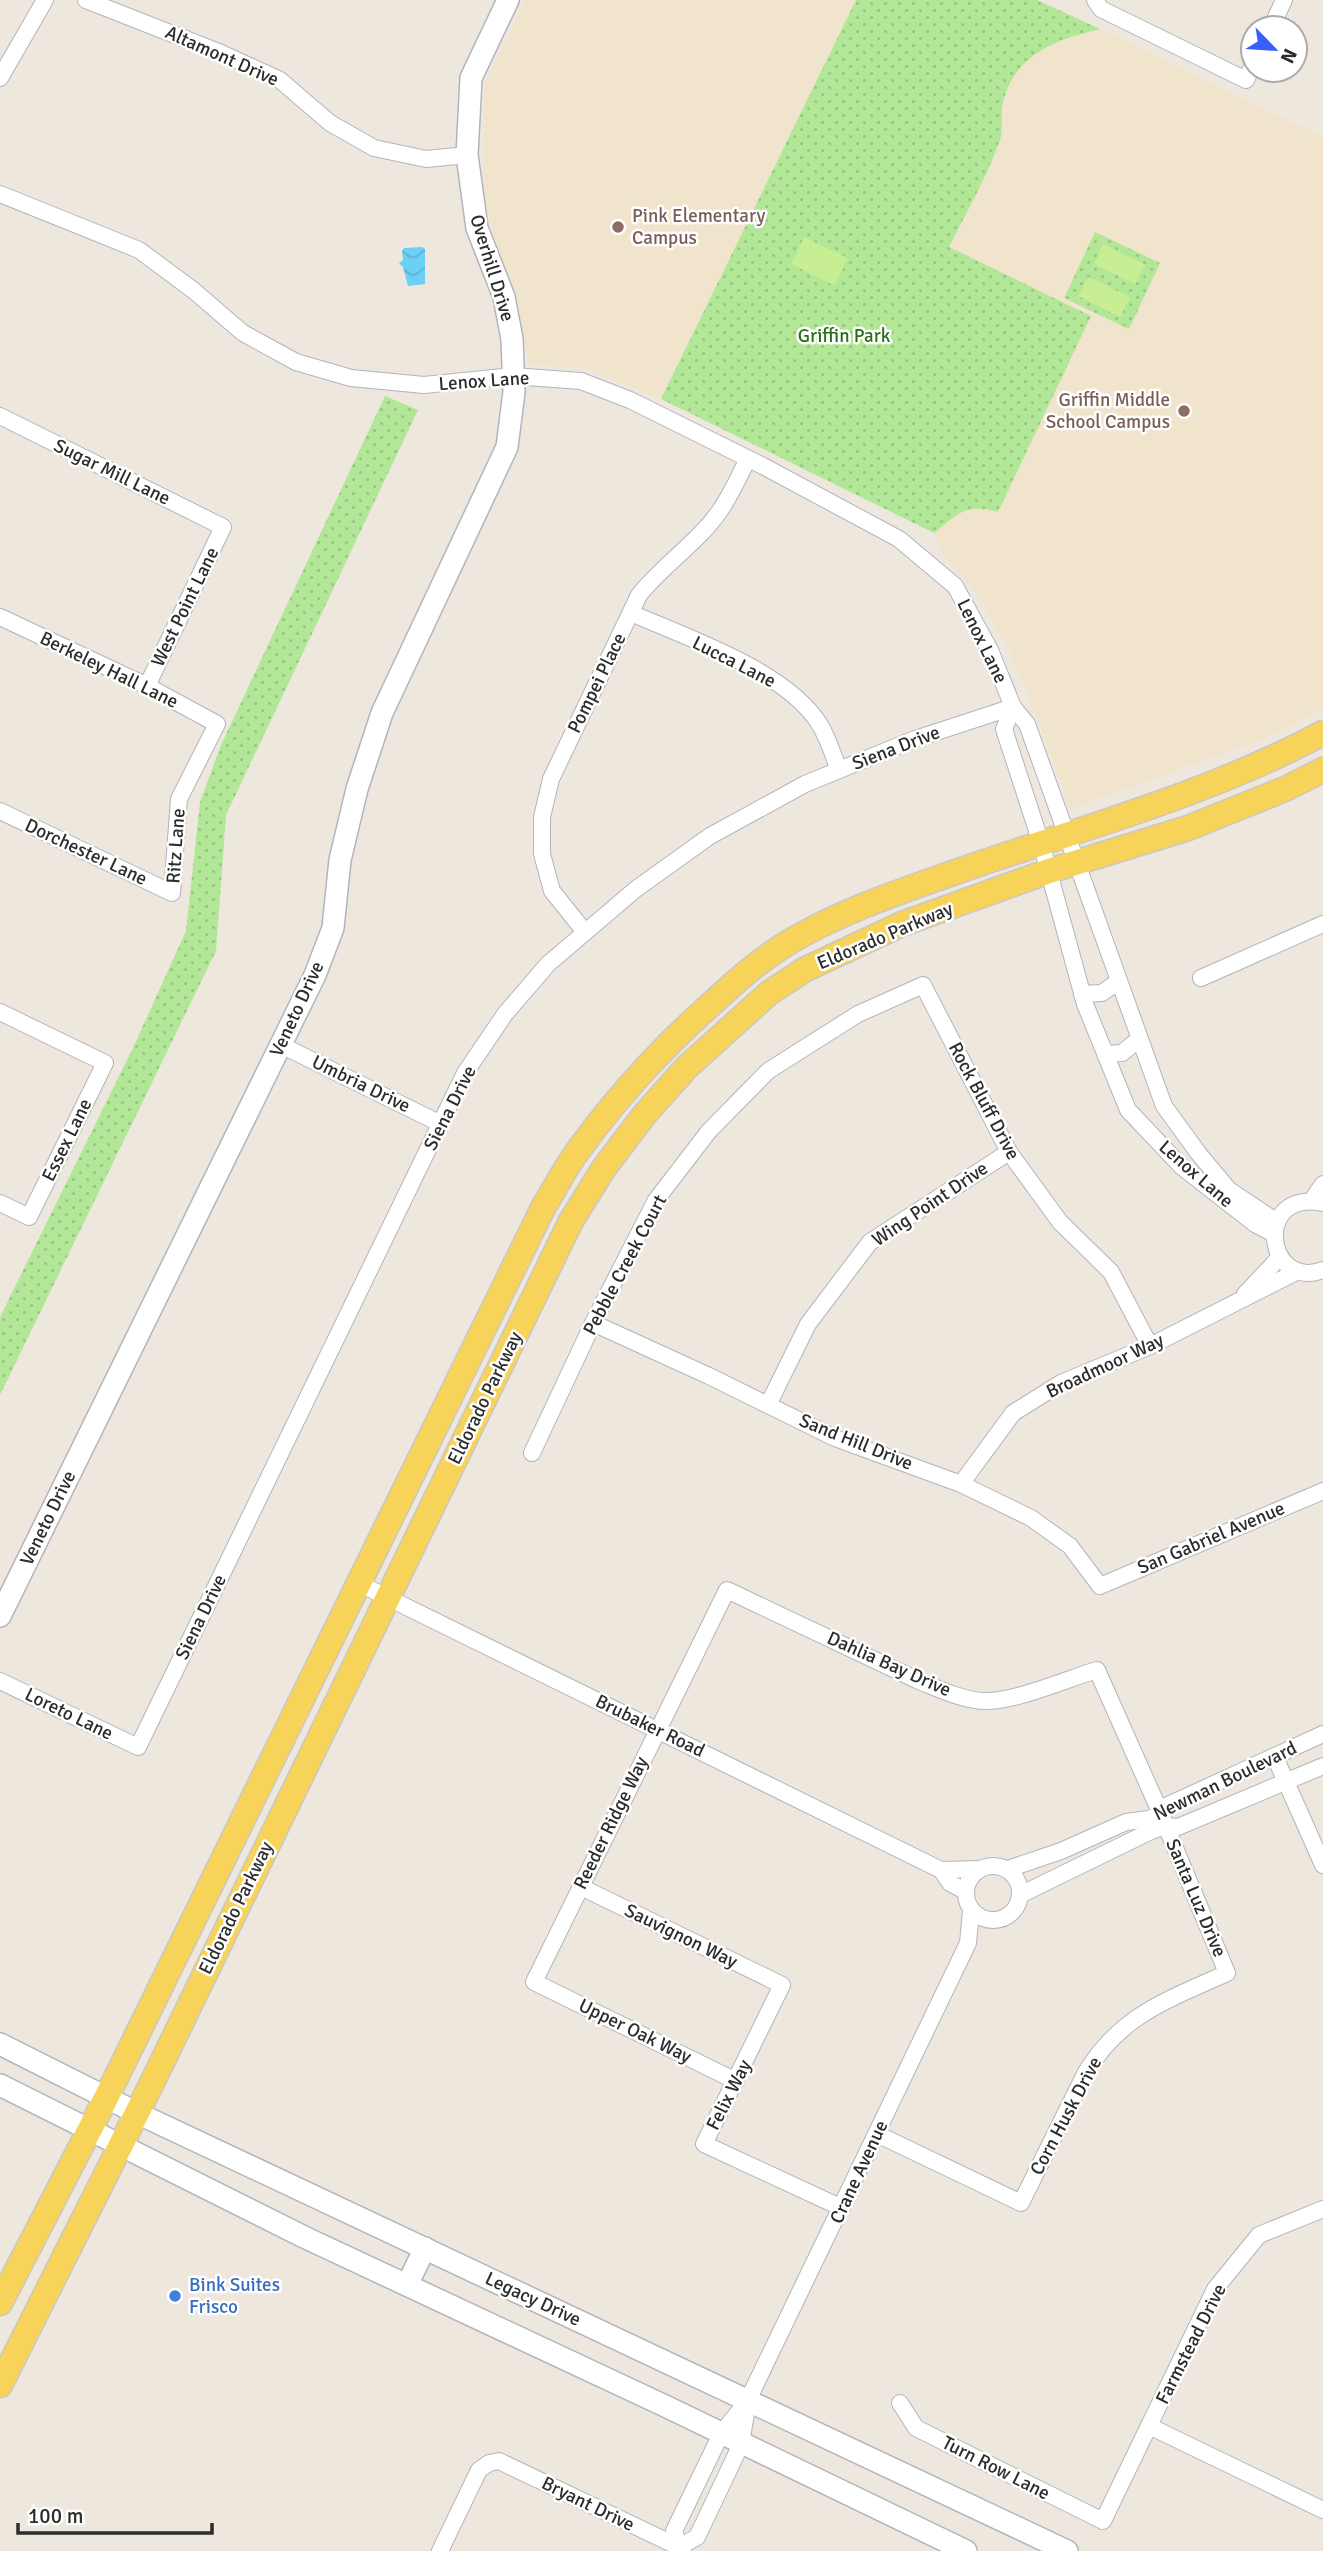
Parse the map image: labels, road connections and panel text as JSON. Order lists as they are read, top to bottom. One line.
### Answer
{"streets":{"main road":["Overhill Drive","Eldorado Parkway","Veneto Drive","Legacy Drive"],"street":["Altamont Drive","Lenox Lane","Sugar Mill Lane","West Point Lane","Lucca Lane","Berkeley Hall Lane","Pompei Place","Siena Drive","Ritz Lane","Dorchester Lane","Umbria Drive","Rock Bluff Drive","Essex Lane","Wing Point Drive","Pebble Creek Court","Broadmoor Way","Sand Hill Drive","San Gabriel Avenue","Dahlia Bay Drive","Loreto Lane","Brubaker Road","Newman Boulevard","Reeder Ridge Way","Santa Luz Drive","Sauvignon Way","Upper Oak Way","Felix Way","Corn Husk Drive","Crane Avenue","Farmstead Drive","Turn Row Lane","Bryant Drive"]},"crossings":[["Altamont Drive","Overhill Drive"],["Overhill Drive","Lenox Lane"],["Overhill Drive","Veneto Drive"],["Lenox Lane","Pompei Place"],["Lenox Lane","Siena Drive"],["Lenox Lane","Eldorado Parkway"],["Lenox Lane","Veneto Drive"],["Sugar Mill Lane","West Point Lane"],["West Point Lane","Berkeley Hall Lane"],["Lucca Lane","Pompei Place"],["Lucca Lane","Siena Drive"],["Berkeley Hall Lane","Ritz Lane"],["Pompei Place","Siena Drive"],["Siena Drive","Umbria Drive"],["Siena Drive","Loreto Lane"],["Ritz Lane","Dorchester Lane"],["Eldorado Parkway","Brubaker Road"],["Eldorado Parkway","Legacy Drive"],["Veneto Drive","Umbria Drive"],["Rock Bluff Drive","Wing Point Drive"],["Rock Bluff Drive","Pebble Creek Court"],["Rock Bluff Drive","Broadmoor Way"],["Wing Point Drive","Sand Hill Drive"],["Pebble Creek Court","Sand Hill Drive"],["Broadmoor Way","Sand Hill Drive"],["Sand Hill Drive","San Gabriel Avenue"],["Dahlia Bay Drive","Reeder Ridge Way"],["Dahlia Bay Drive","Santa Luz Drive"],["Brubaker Road","Newman Boulevard"],["Brubaker Road","Reeder Ridge Way"],["Brubaker Road","Crane Avenue"],["Newman Boulevard","Santa Luz Drive"],["Newman Boulevard","Crane Avenue"],["Reeder Ridge Way","Sauvignon Way"],["Reeder Ridge Way","Upper Oak Way"],["Santa Luz Drive","Corn Husk Drive"],["Sauvignon Way","Felix Way"],["Upper Oak Way","Felix Way"],["Felix Way","Crane Avenue"],["Corn Husk Drive","Crane Avenue"],["Crane Avenue","Legacy Drive"],["Crane Avenue","Bryant Drive"],["Farmstead Drive","Turn Row Lane"]],"parks":["Griffin Park"],"places":["Pink Elementary Campus","Griffin Middle School Campus","Bink Suites Frisco"],"scale_bar":"100 m","north":"bottom right"}
